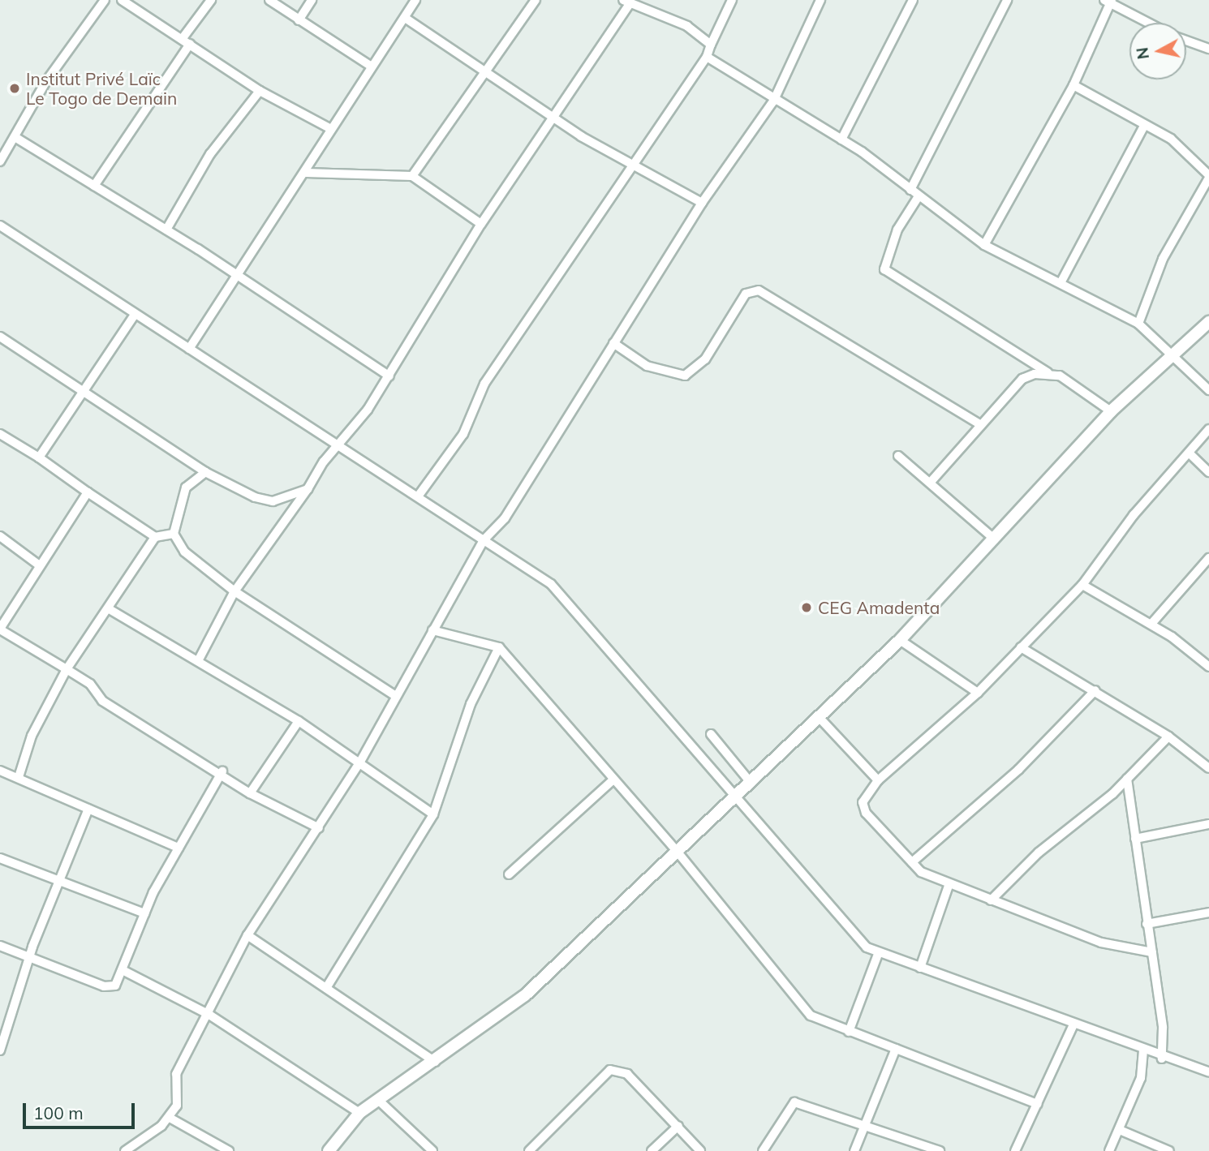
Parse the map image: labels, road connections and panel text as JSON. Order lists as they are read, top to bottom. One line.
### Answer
{"places":["Institut Privé Laïc Le Togo de Demain","CEG Amadenta"],"scale_bar":"100 m","north":"left"}
